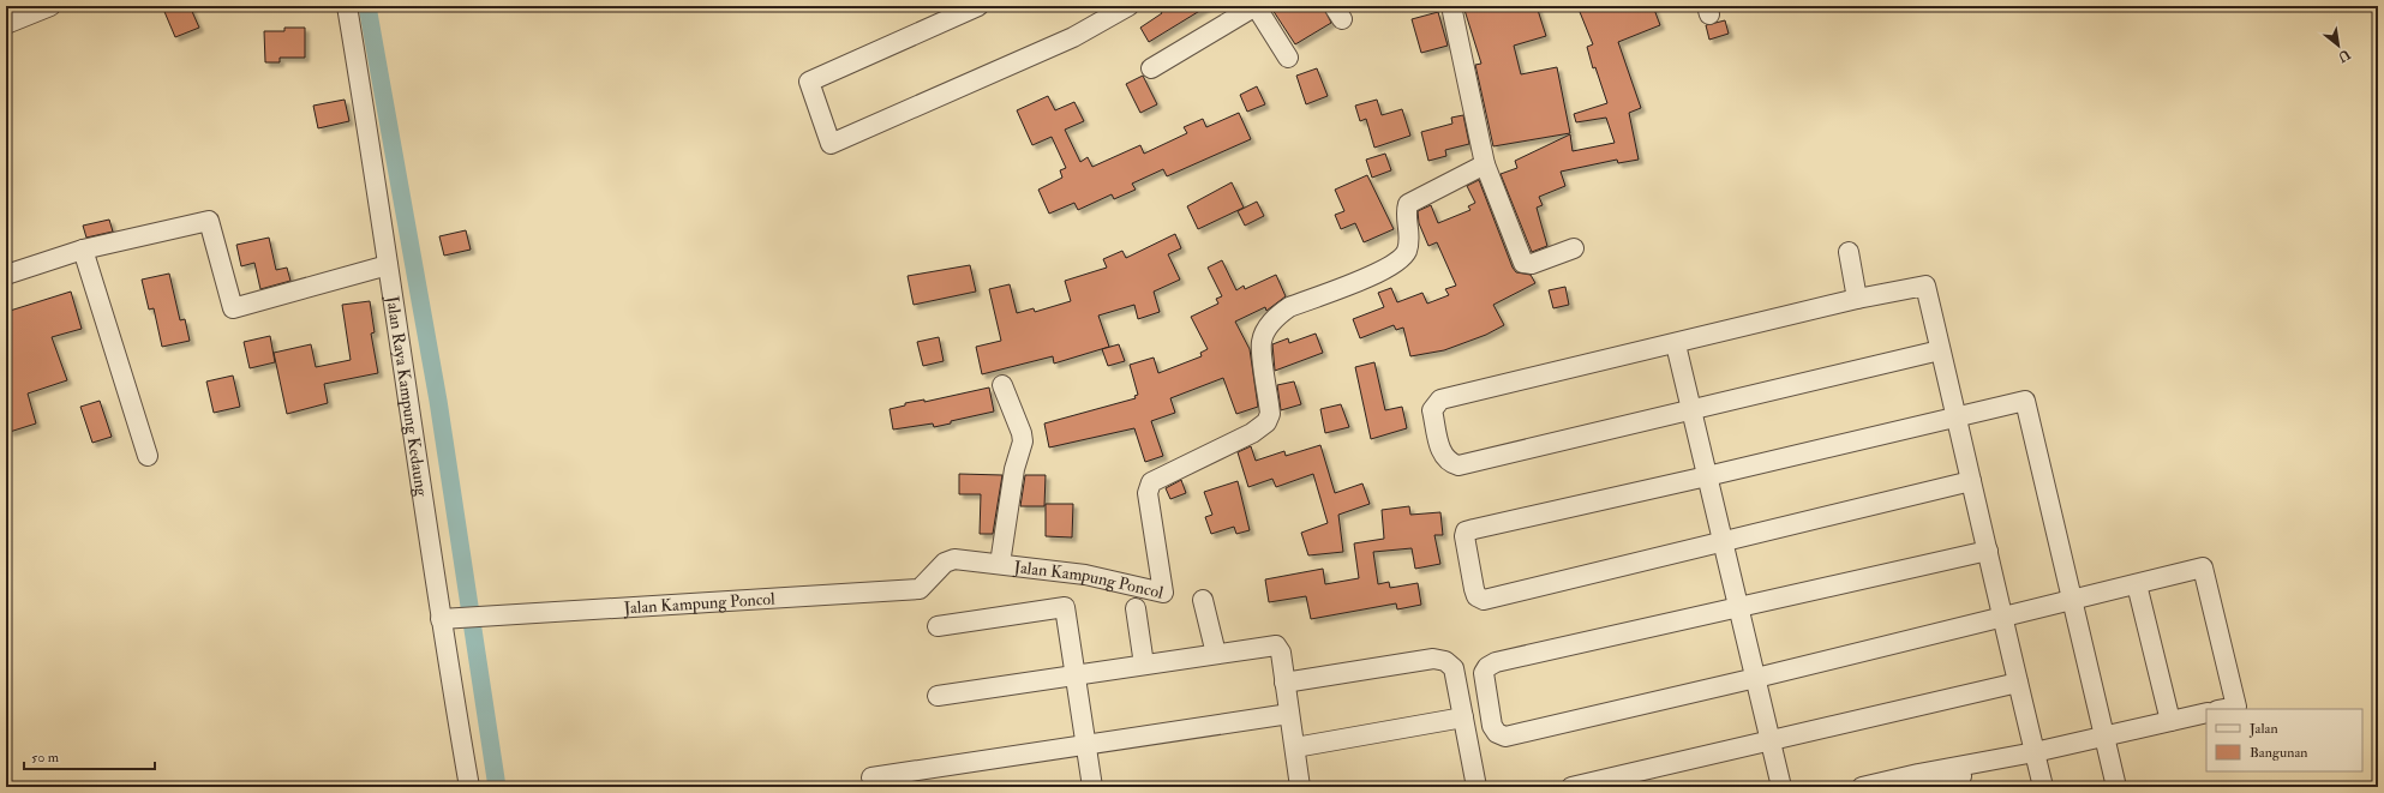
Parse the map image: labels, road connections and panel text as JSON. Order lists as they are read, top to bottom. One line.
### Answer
{"streets":{"street":["Jalan Raya Kampung Kedaung","Jalan Kampung Poncol"]},"crossings":[["Jalan Raya Kampung Kedaung","Jalan Kampung Poncol"]],"legend":["Jalan","Bangunan"],"scale_bar":"50 m","north":"bottom right"}
